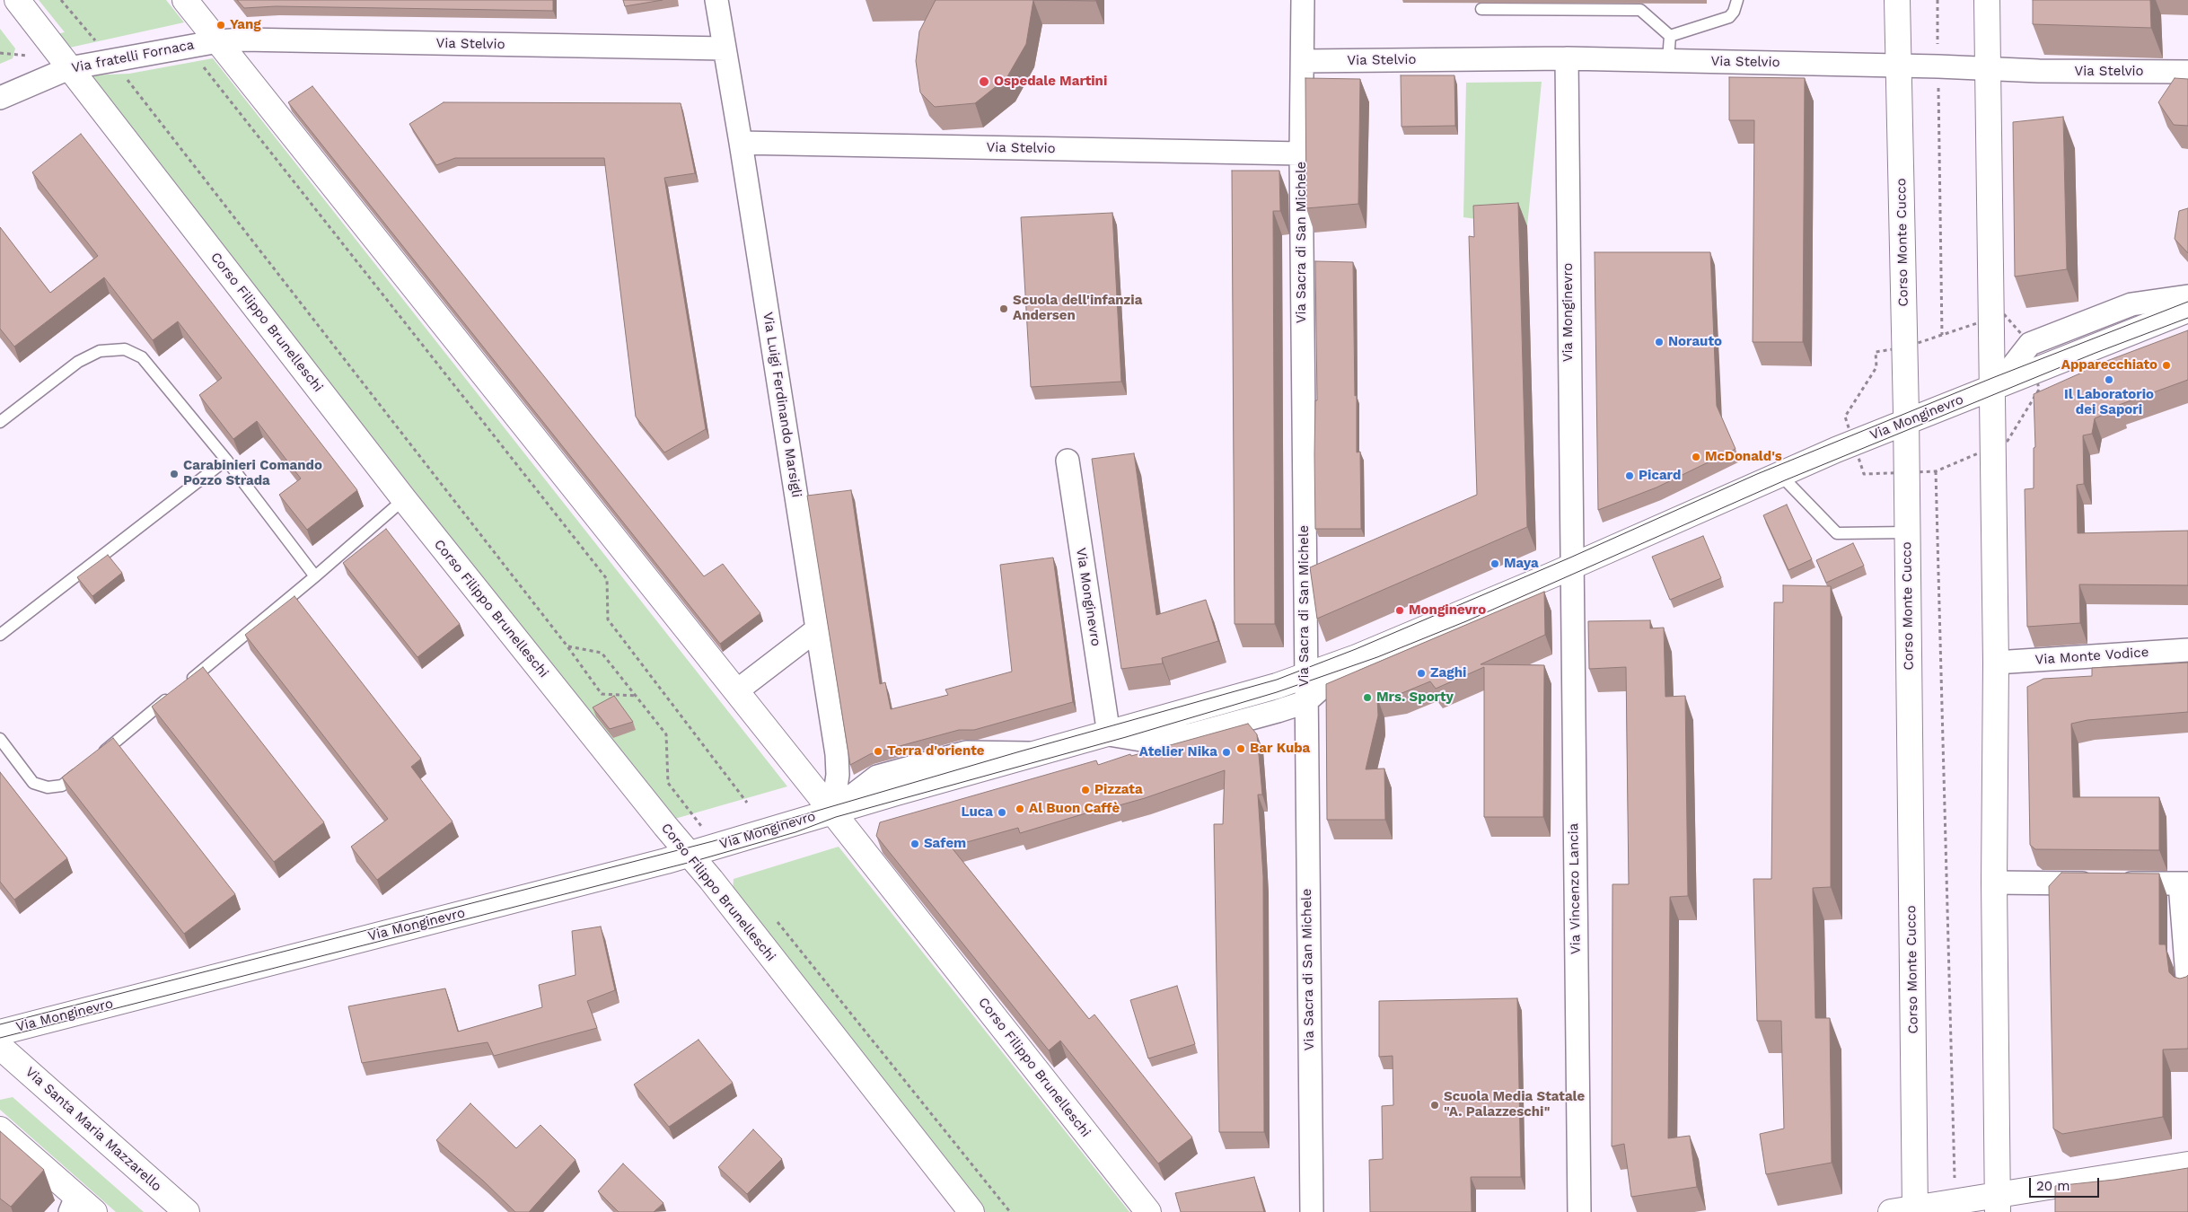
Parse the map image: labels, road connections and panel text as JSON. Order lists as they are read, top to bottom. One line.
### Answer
{"streets":{"street":["Via Stelvio","Via fratelli Fornaca","Via Sacra di San Michele","Corso Monte Cucco","Via Monginevro","Corso Filippo Brunelleschi","Via Luigi Ferdinando Marsigli","Via Monte Vodice","Via Vincenzo Lancia","Via Santa Maria Mazzarello"]},"crossings":[["Via Stelvio","Via fratelli Fornaca"],["Via Stelvio","Via Sacra di San Michele"],["Via Stelvio","Corso Monte Cucco"],["Via Stelvio","Via Monginevro"],["Via Stelvio","Corso Filippo Brunelleschi"],["Via Stelvio","Via Luigi Ferdinando Marsigli"],["Via fratelli Fornaca","Corso Filippo Brunelleschi"],["Via Sacra di San Michele","Via Monginevro"],["Corso Monte Cucco","Via Monginevro"],["Via Monginevro","Corso Filippo Brunelleschi"],["Via Monginevro","Via Luigi Ferdinando Marsigli"],["Via Monginevro","Via Vincenzo Lancia"],["Corso Filippo Brunelleschi","Via Luigi Ferdinando Marsigli"]],"places":["Yang","Ospedale Martini","Scuola dell'infanzia Andersen","Norauto","Apparecchiato","Il Laboratorio dei Sapori","McDonald's","Carabinieri Comando Pozzo Strada","Picard","Maya","Monginevro","Zaghi","Mrs. Sporty","Bar Kuba","Terra d'oriente","Atelier Nika","Pizzata","Al Buon Caffè","Luca","Safem","Scuola Media Statale \"A. Palazzeschi\""],"scale_bar":"20 m"}
